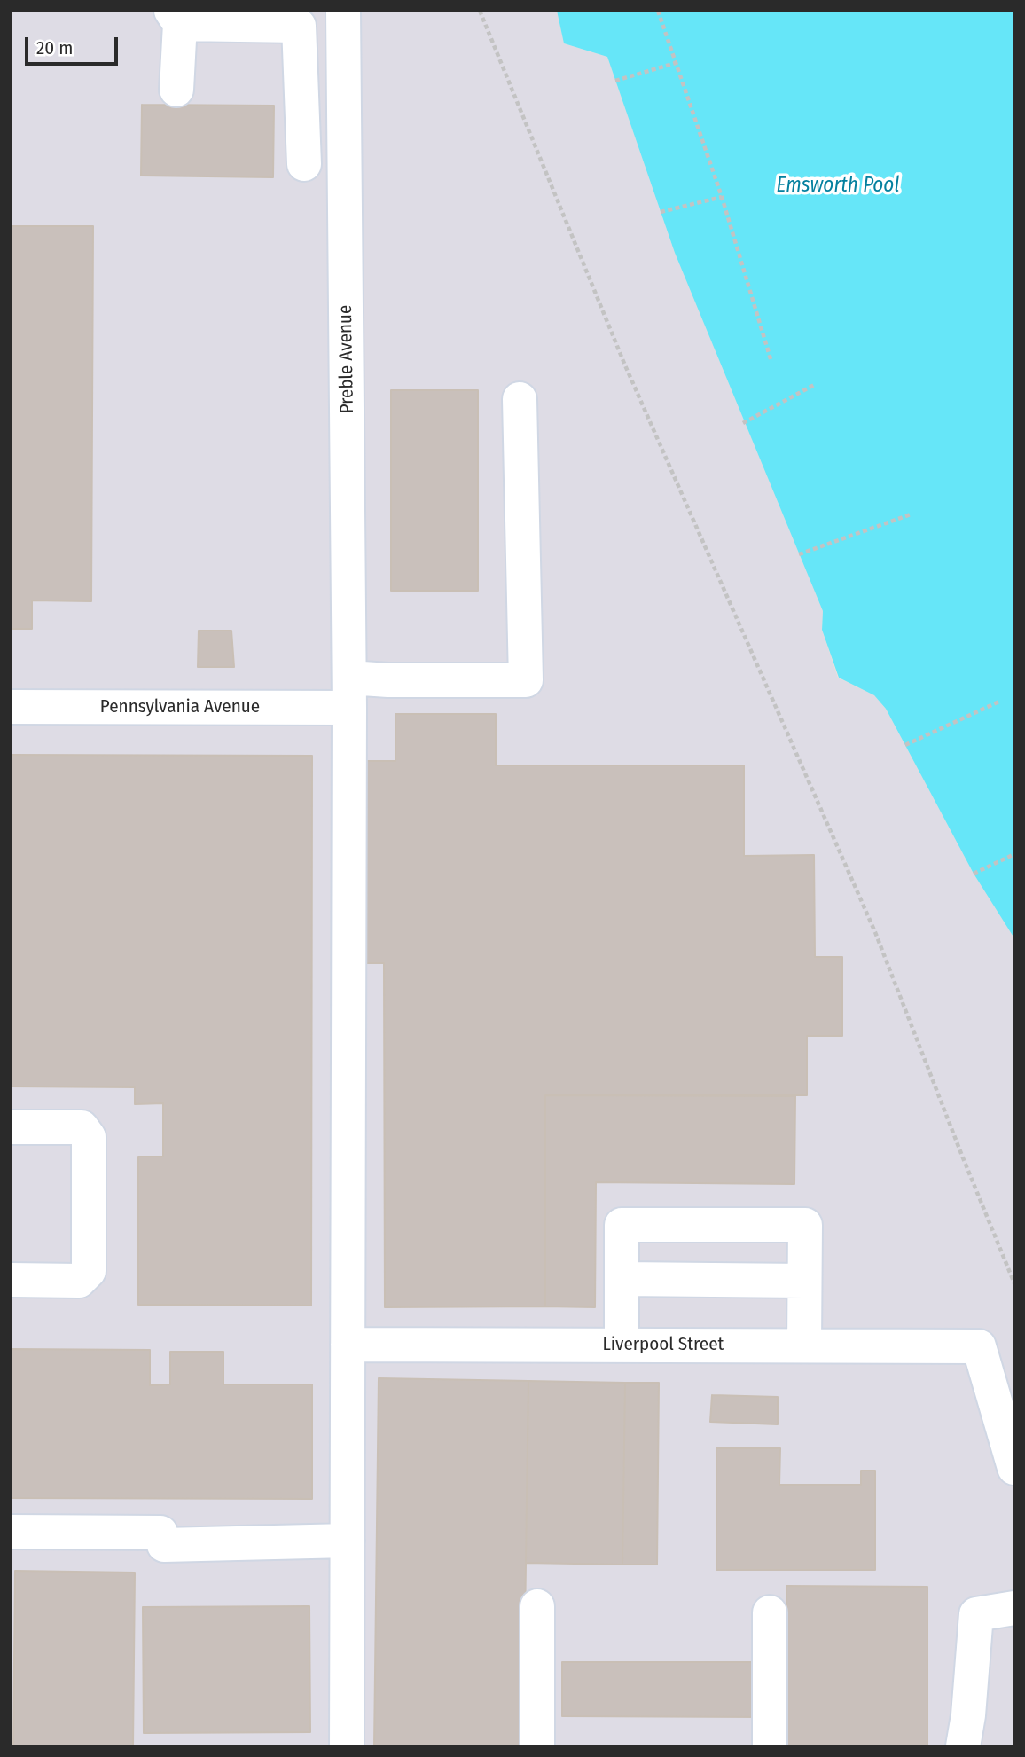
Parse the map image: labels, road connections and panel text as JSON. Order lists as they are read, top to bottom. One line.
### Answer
{"streets":{"street":["Preble Avenue","Pennsylvania Avenue","Liverpool Street"]},"crossings":[["Preble Avenue","Pennsylvania Avenue"],["Preble Avenue","Liverpool Street"]],"water":["Emsworth Pool"],"scale_bar":"20 m"}
